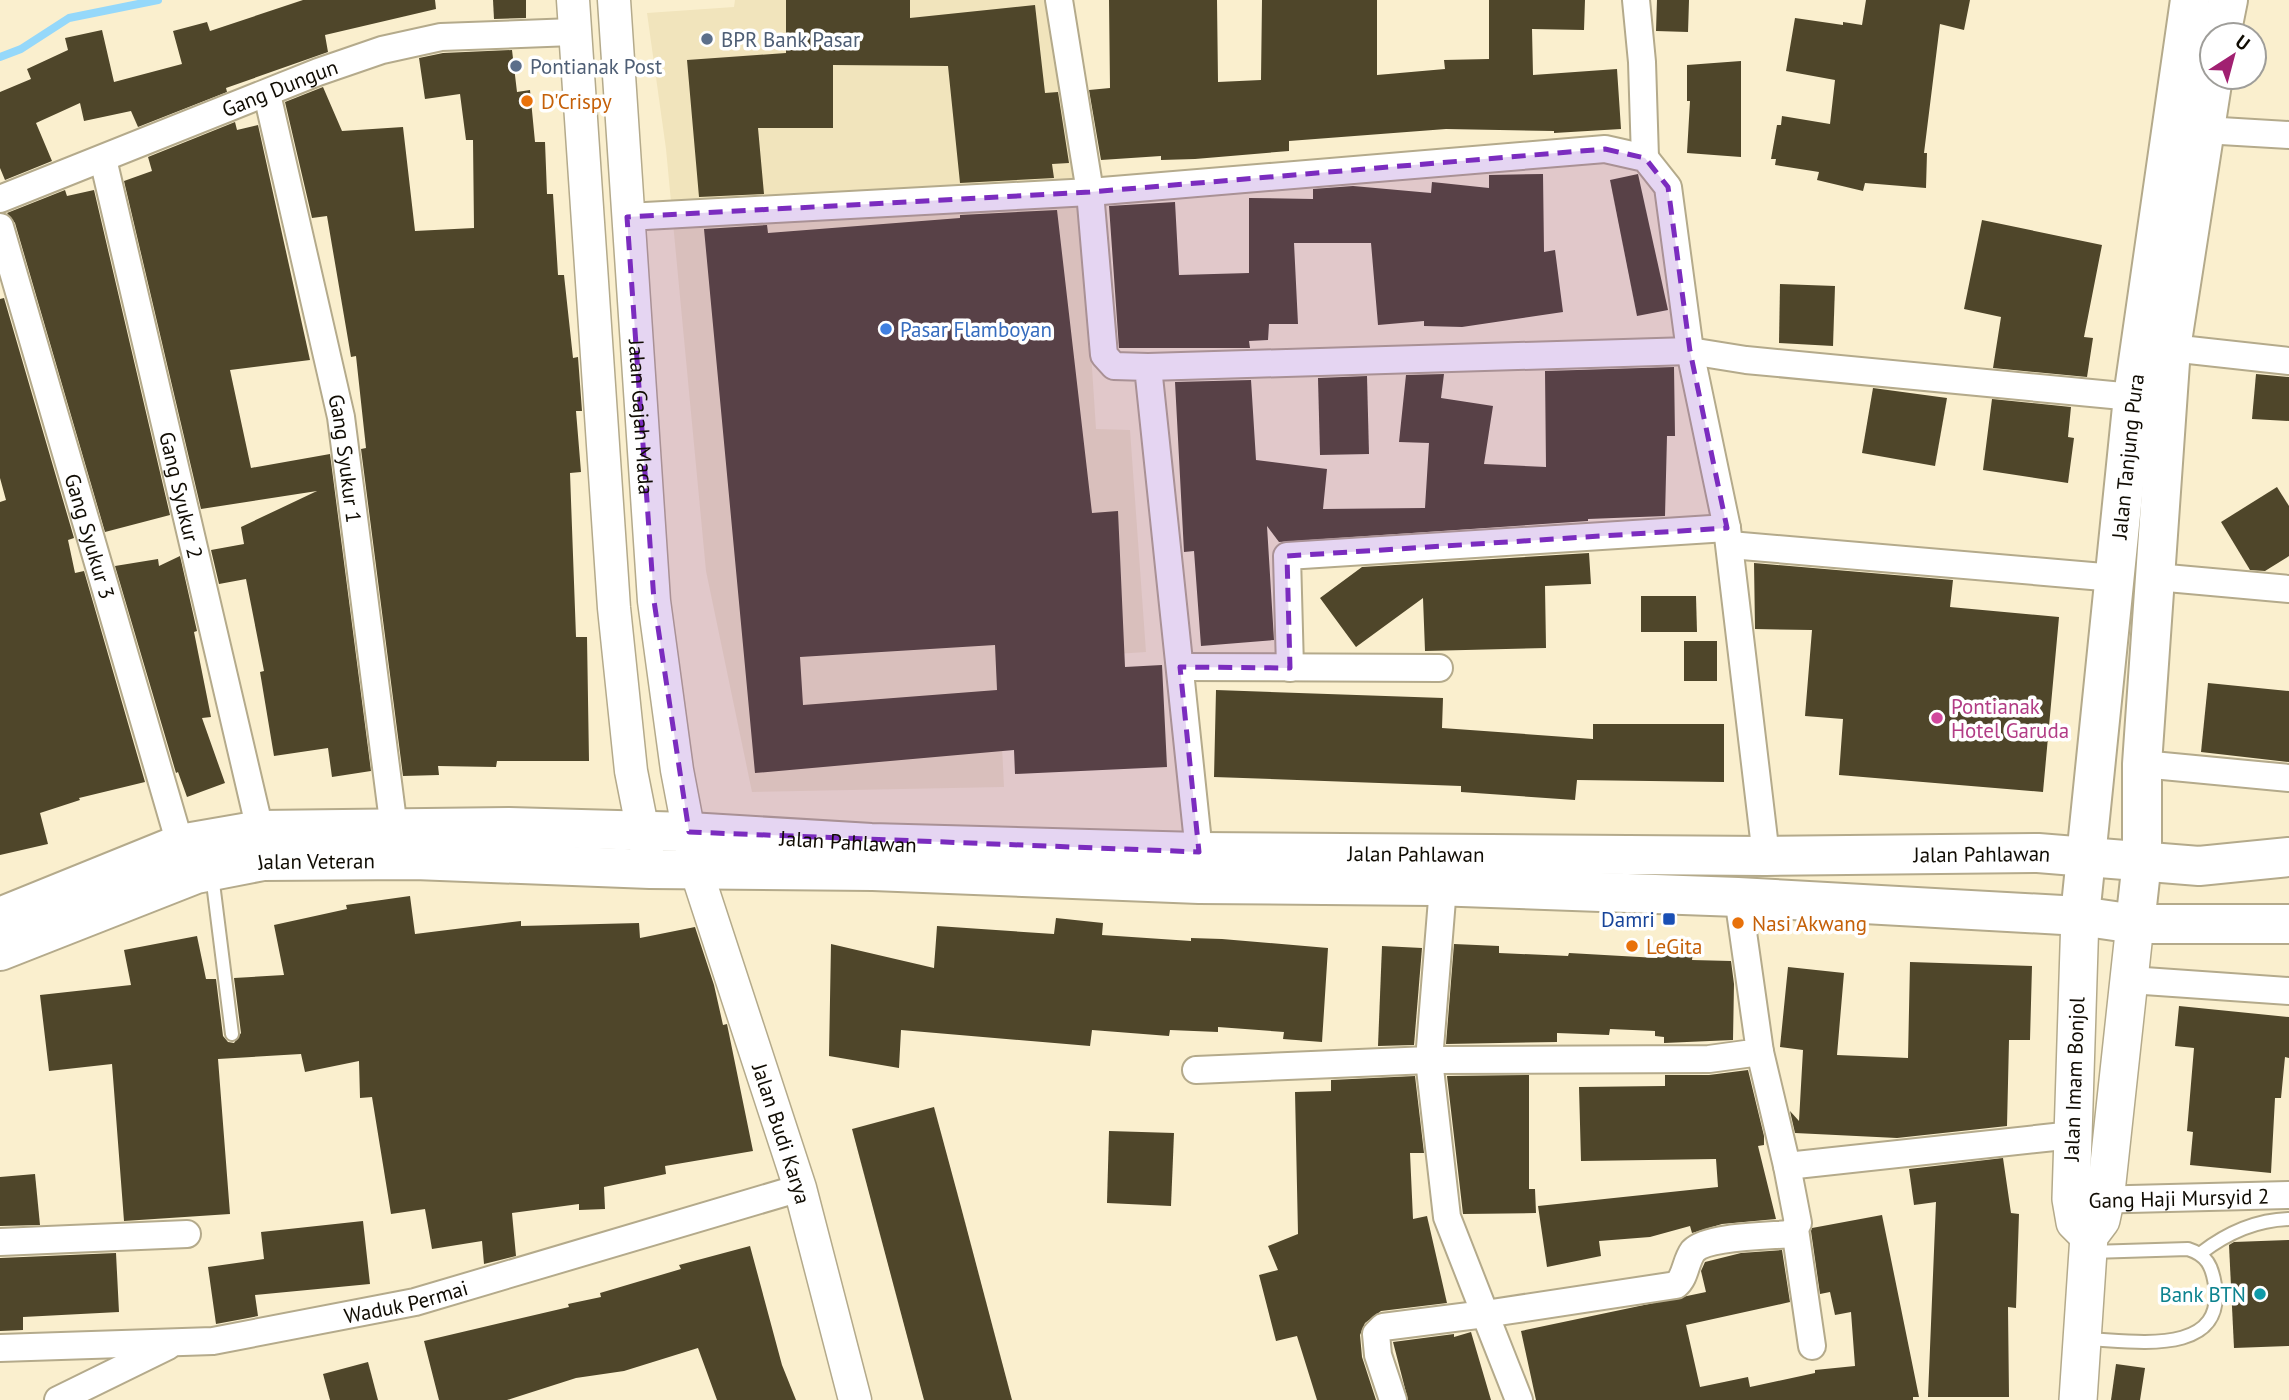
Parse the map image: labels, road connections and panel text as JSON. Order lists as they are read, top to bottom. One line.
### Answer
{"streets":{"highway":["Jalan Tanjung Pura","Jalan Pahlawan","Jalan Veteran"],"main road":["Jalan Imam Bonjol"],"street":["Gang Dungun","Jalan Gajah Mada","Gang Syukur 1","Gang Syukur 2","Gang Syukur 3","Jalan Budi Karya","Gang Haji Mursyid 2","Waduk Permai"]},"crossings":[["Gang Dungun","Jalan Gajah Mada"],["Gang Dungun","Gang Syukur 1"],["Gang Dungun","Gang Syukur 2"],["Jalan Gajah Mada","Jalan Pahlawan"],["Jalan Gajah Mada","Jalan Veteran"],["Jalan Gajah Mada","Jalan Budi Karya"],["Jalan Tanjung Pura","Jalan Pahlawan"],["Jalan Tanjung Pura","Jalan Imam Bonjol"],["Gang Syukur 1","Jalan Veteran"],["Gang Syukur 2","Jalan Veteran"],["Gang Syukur 3","Jalan Veteran"],["Jalan Pahlawan","Jalan Veteran"],["Jalan Pahlawan","Jalan Imam Bonjol"],["Jalan Pahlawan","Jalan Budi Karya"],["Jalan Veteran","Jalan Budi Karya"],["Jalan Imam Bonjol","Gang Haji Mursyid 2"],["Jalan Budi Karya","Waduk Permai"]],"places":{"other":["BPR Bank Pasar","Pontianak Post","D'Crispy","Pasar Flamboyan","Pontianak Hotel Garuda","Nasi Akwang","LeGita","Bank BTN"],"transit":["Damri"]},"north":"top right"}
